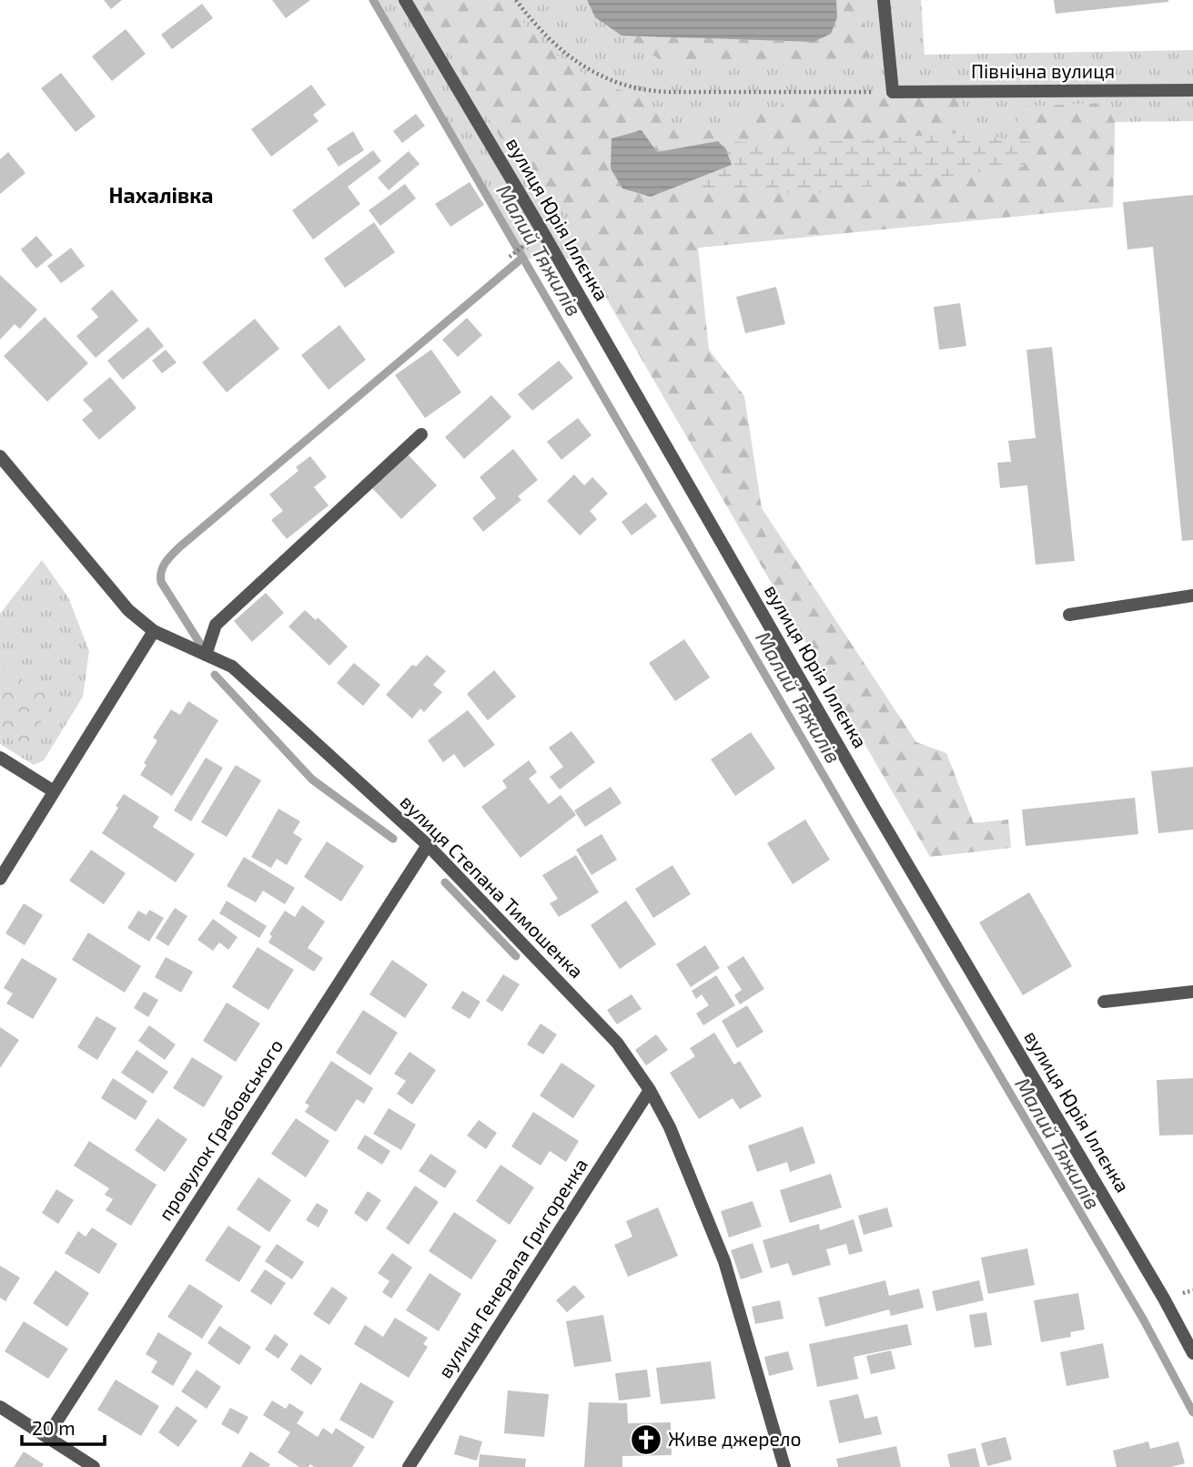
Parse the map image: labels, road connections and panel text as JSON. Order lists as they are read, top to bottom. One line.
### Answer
{"streets":{"street":["Північна вулиця","вулиця Юрія Іллєнка","вулиця Степана Тимошенка","провулок Грабовського","вулиця Генерала Григоренка"]},"crossings":[["вулиця Степана Тимошенка","провулок Грабовського"],["вулиця Степана Тимошенка","вулиця Генерала Григоренка"]],"districts":["Нахалівка"],"water":["Малий Тяжилів"],"places":{"church":["Живе джерело"]},"scale_bar":"20 m"}
